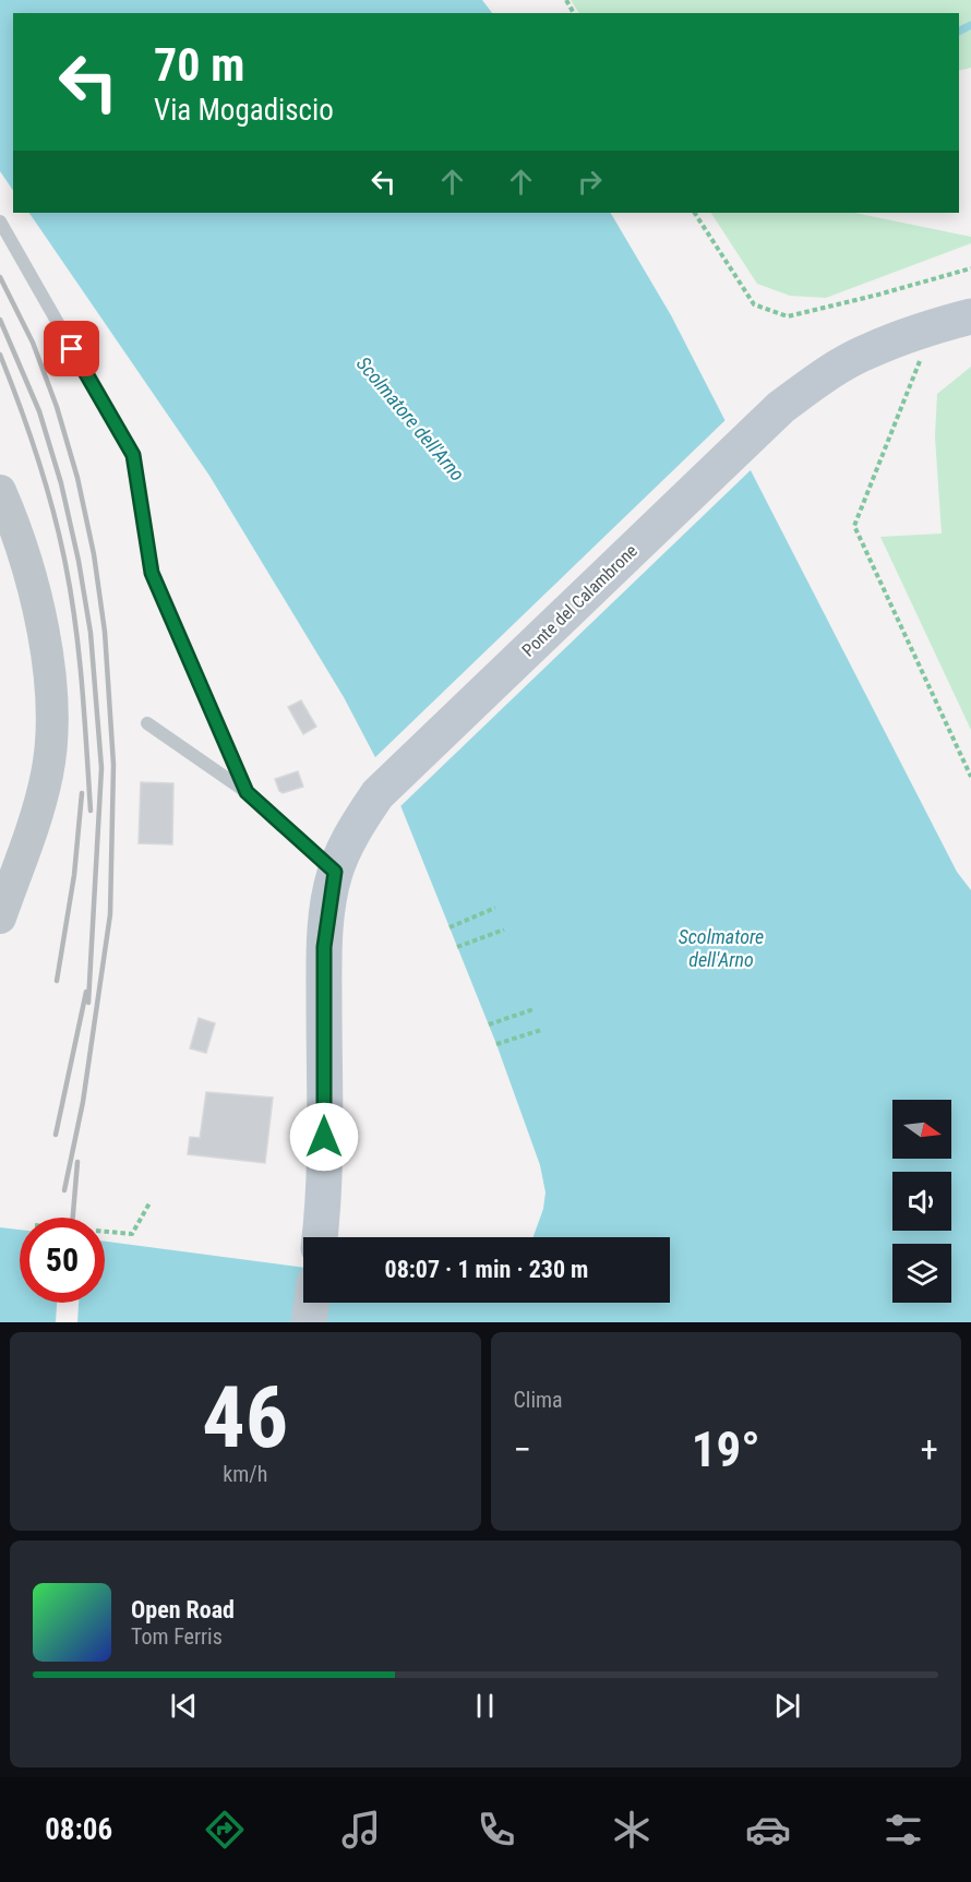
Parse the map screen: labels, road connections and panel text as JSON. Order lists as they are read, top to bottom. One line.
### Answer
{"streets":{"main road":["Ponte del Calambrone"]},"water":["Scolmatore dell'Arno"],"north":"right","page":{"turn":["70 m","Via Mogadiscio"],"limit":"50","trip":"08:07 · 1 min · 230 m","tile":[["46","km/h"],"Clima"],"heat":["−","19°","+"],"song":["Open Road","Tom Ferris"],"tabs":"08:06"}}
